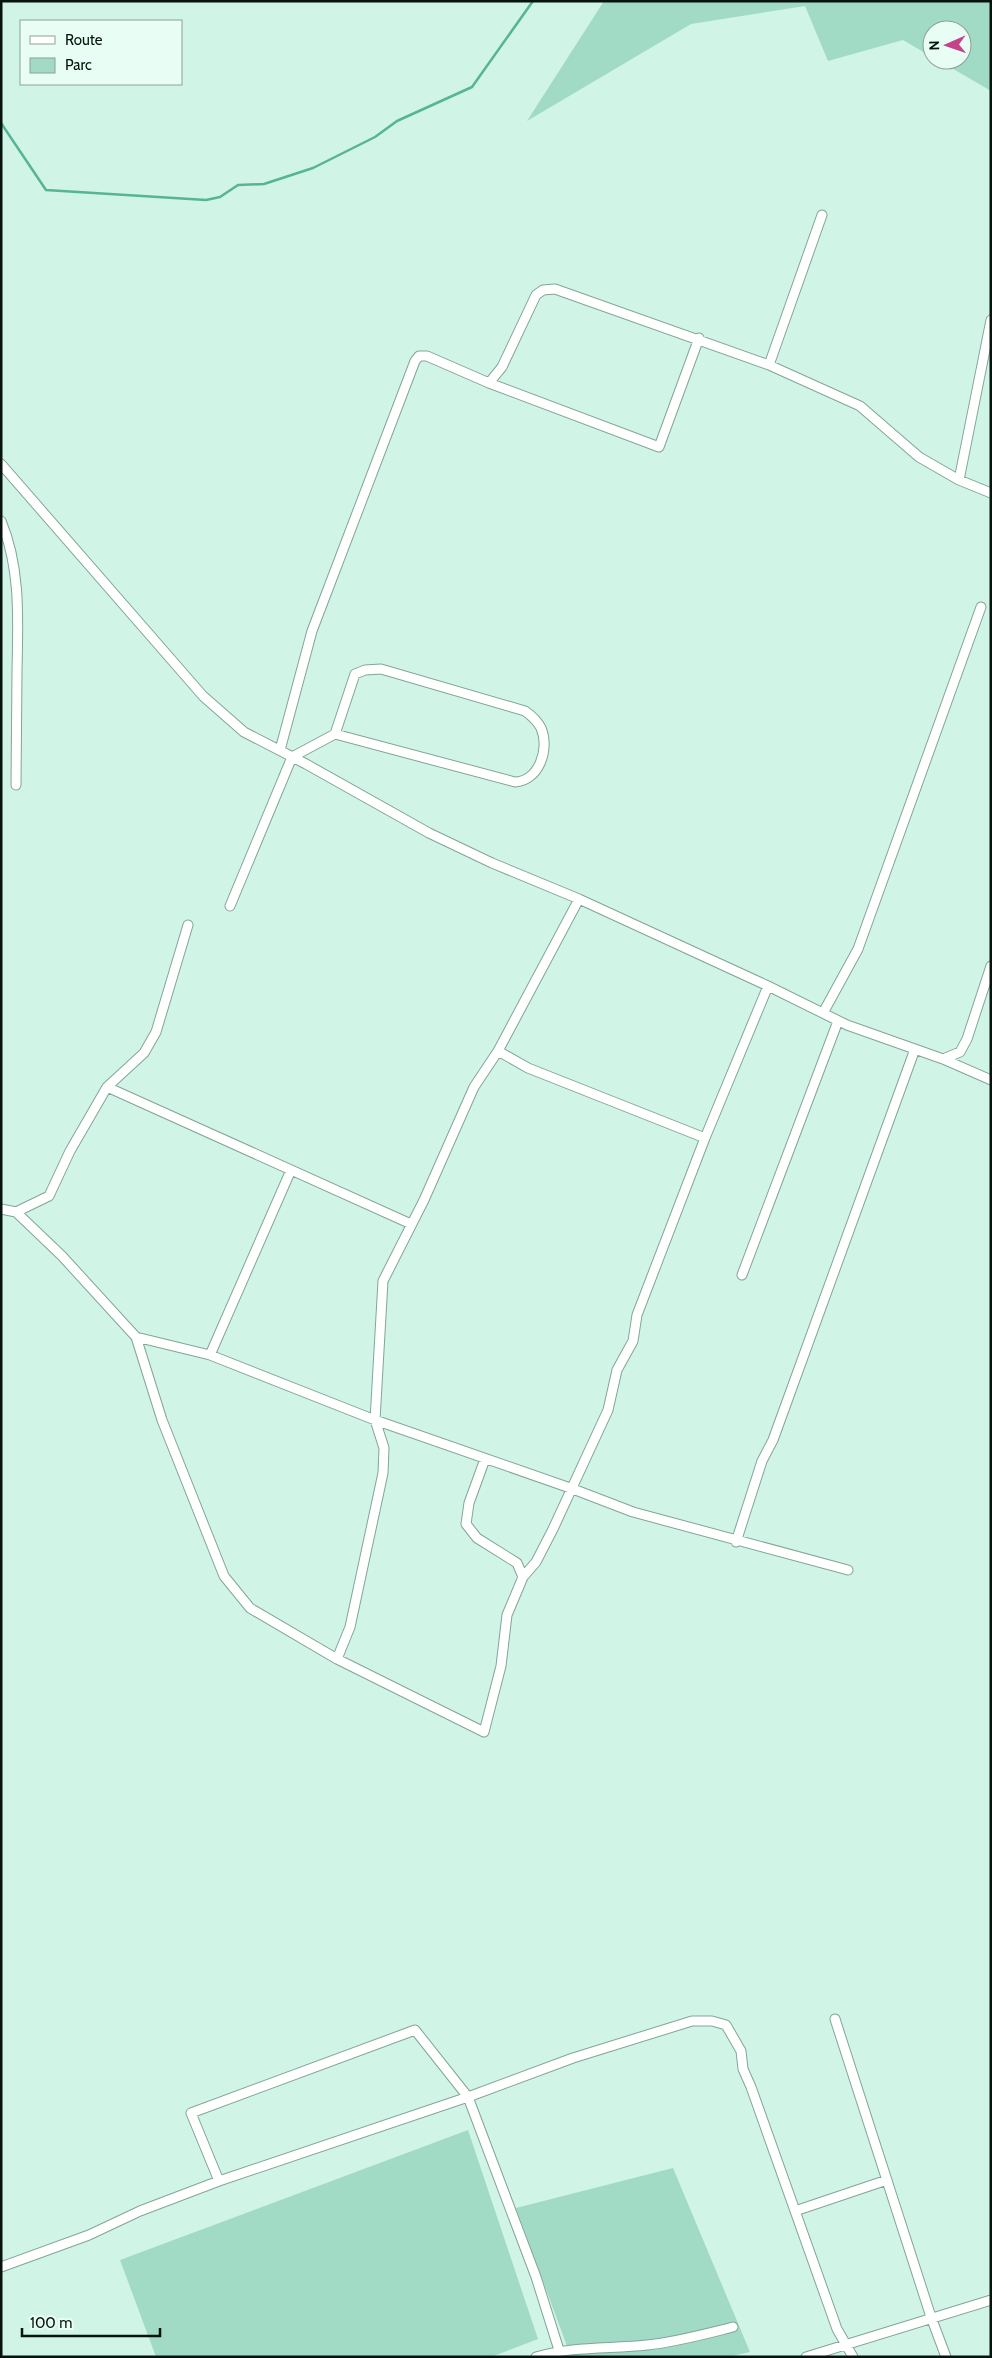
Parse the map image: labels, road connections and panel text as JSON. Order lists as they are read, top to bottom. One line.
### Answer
{"legend":["Route","Parc"],"scale_bar":"100 m","north":"left"}
